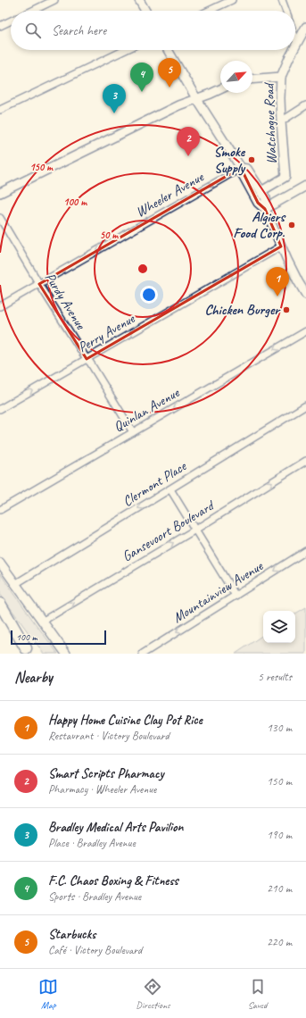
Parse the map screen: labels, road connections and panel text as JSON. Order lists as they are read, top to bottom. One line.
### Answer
{"streets":{"street":["Watchogue Road","Wheeler Avenue","Purdy Avenue","Perry Avenue","Quinlan Avenue","Clermont Place","Gansevoort Boulevard","Mountainview Avenue"]},"crossings":[["Wheeler Avenue","Purdy Avenue"],["Purdy Avenue","Perry Avenue"],["Purdy Avenue","Quinlan Avenue"]],"one_way":["Wheeler Avenue","Perry Avenue","Quinlan Avenue","Clermont Place","Gansevoort Boulevard","Mountainview Avenue"],"places":["Smoke Supply","Algiers Food Corp.","Chicken Burger"],"scale_bar":"100 m","north":"top right","page":{"search":"Search here","pins":["5","4","3","2","1"],"scale":"100 m","heading":["Nearby","5 results"],"list":[{"mark":"1","name":"Happy Home Cuisine Clay Pot Rice","note":"Restaurant · Victory Boulevard","value":"130 m"},{"mark":"2","name":"Smart Scripts Pharmacy","note":"Pharmacy · Wheeler Avenue","value":"150 m"},{"mark":"3","name":"Bradley Medical Arts Pavilion","note":"Place · Bradley Avenue","value":"190 m"},{"mark":"4","name":"F.C. Chaos Boxing & Fitness","note":"Sports · Bradley Avenue","value":"210 m"},{"mark":"5","name":"Starbucks","note":"Café · Victory Boulevard","value":"220 m"}],"nav":["Map","Directions","Saved"]},"rings":["150 m","100 m","50 m"]}
